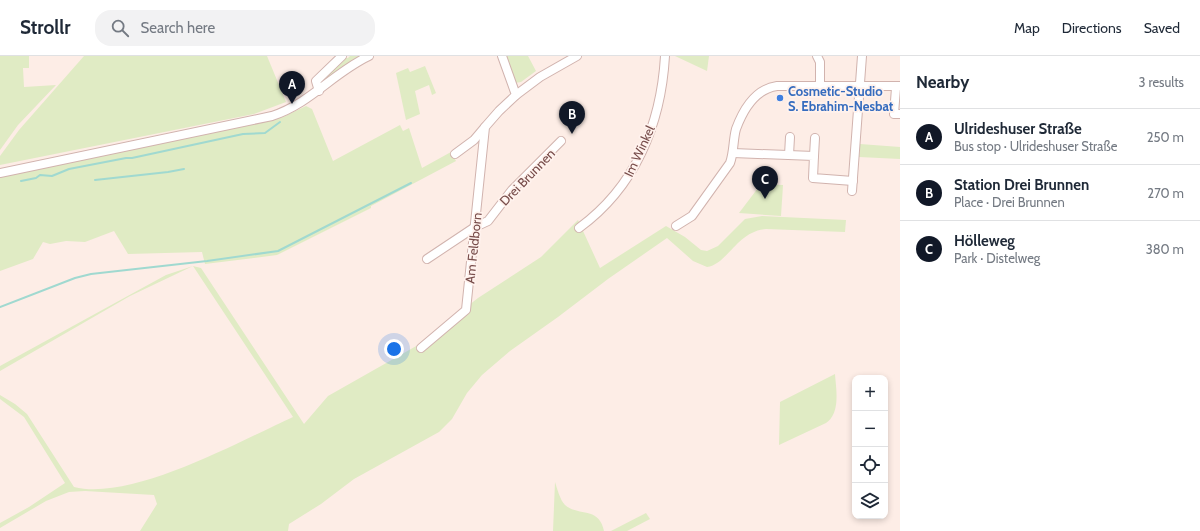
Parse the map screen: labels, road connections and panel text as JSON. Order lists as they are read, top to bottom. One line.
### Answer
{"streets":{"street":["Im Winkel","Drei Brunnen","Am Feldborn"]},"crossings":[["Drei Brunnen","Am Feldborn"]],"places":["Cosmetic-Studio S. Ebrahim-Nesbat"],"page":{"header":"Strollr","search":"Search here","nav":["Map","Directions","Saved"],"heading":["Nearby","3 results"],"pins":["A","B","C"],"list":[{"mark":"A","name":"Ulrideshuser Straße","note":"Bus stop · Ulrideshuser Straße","value":"250 m"},{"mark":"B","name":"Station Drei Brunnen","note":"Place · Drei Brunnen","value":"270 m"},{"mark":"C","name":"Hölleweg","note":"Park · Distelweg","value":"380 m"}],"map_buttons":["+","−"]}}
